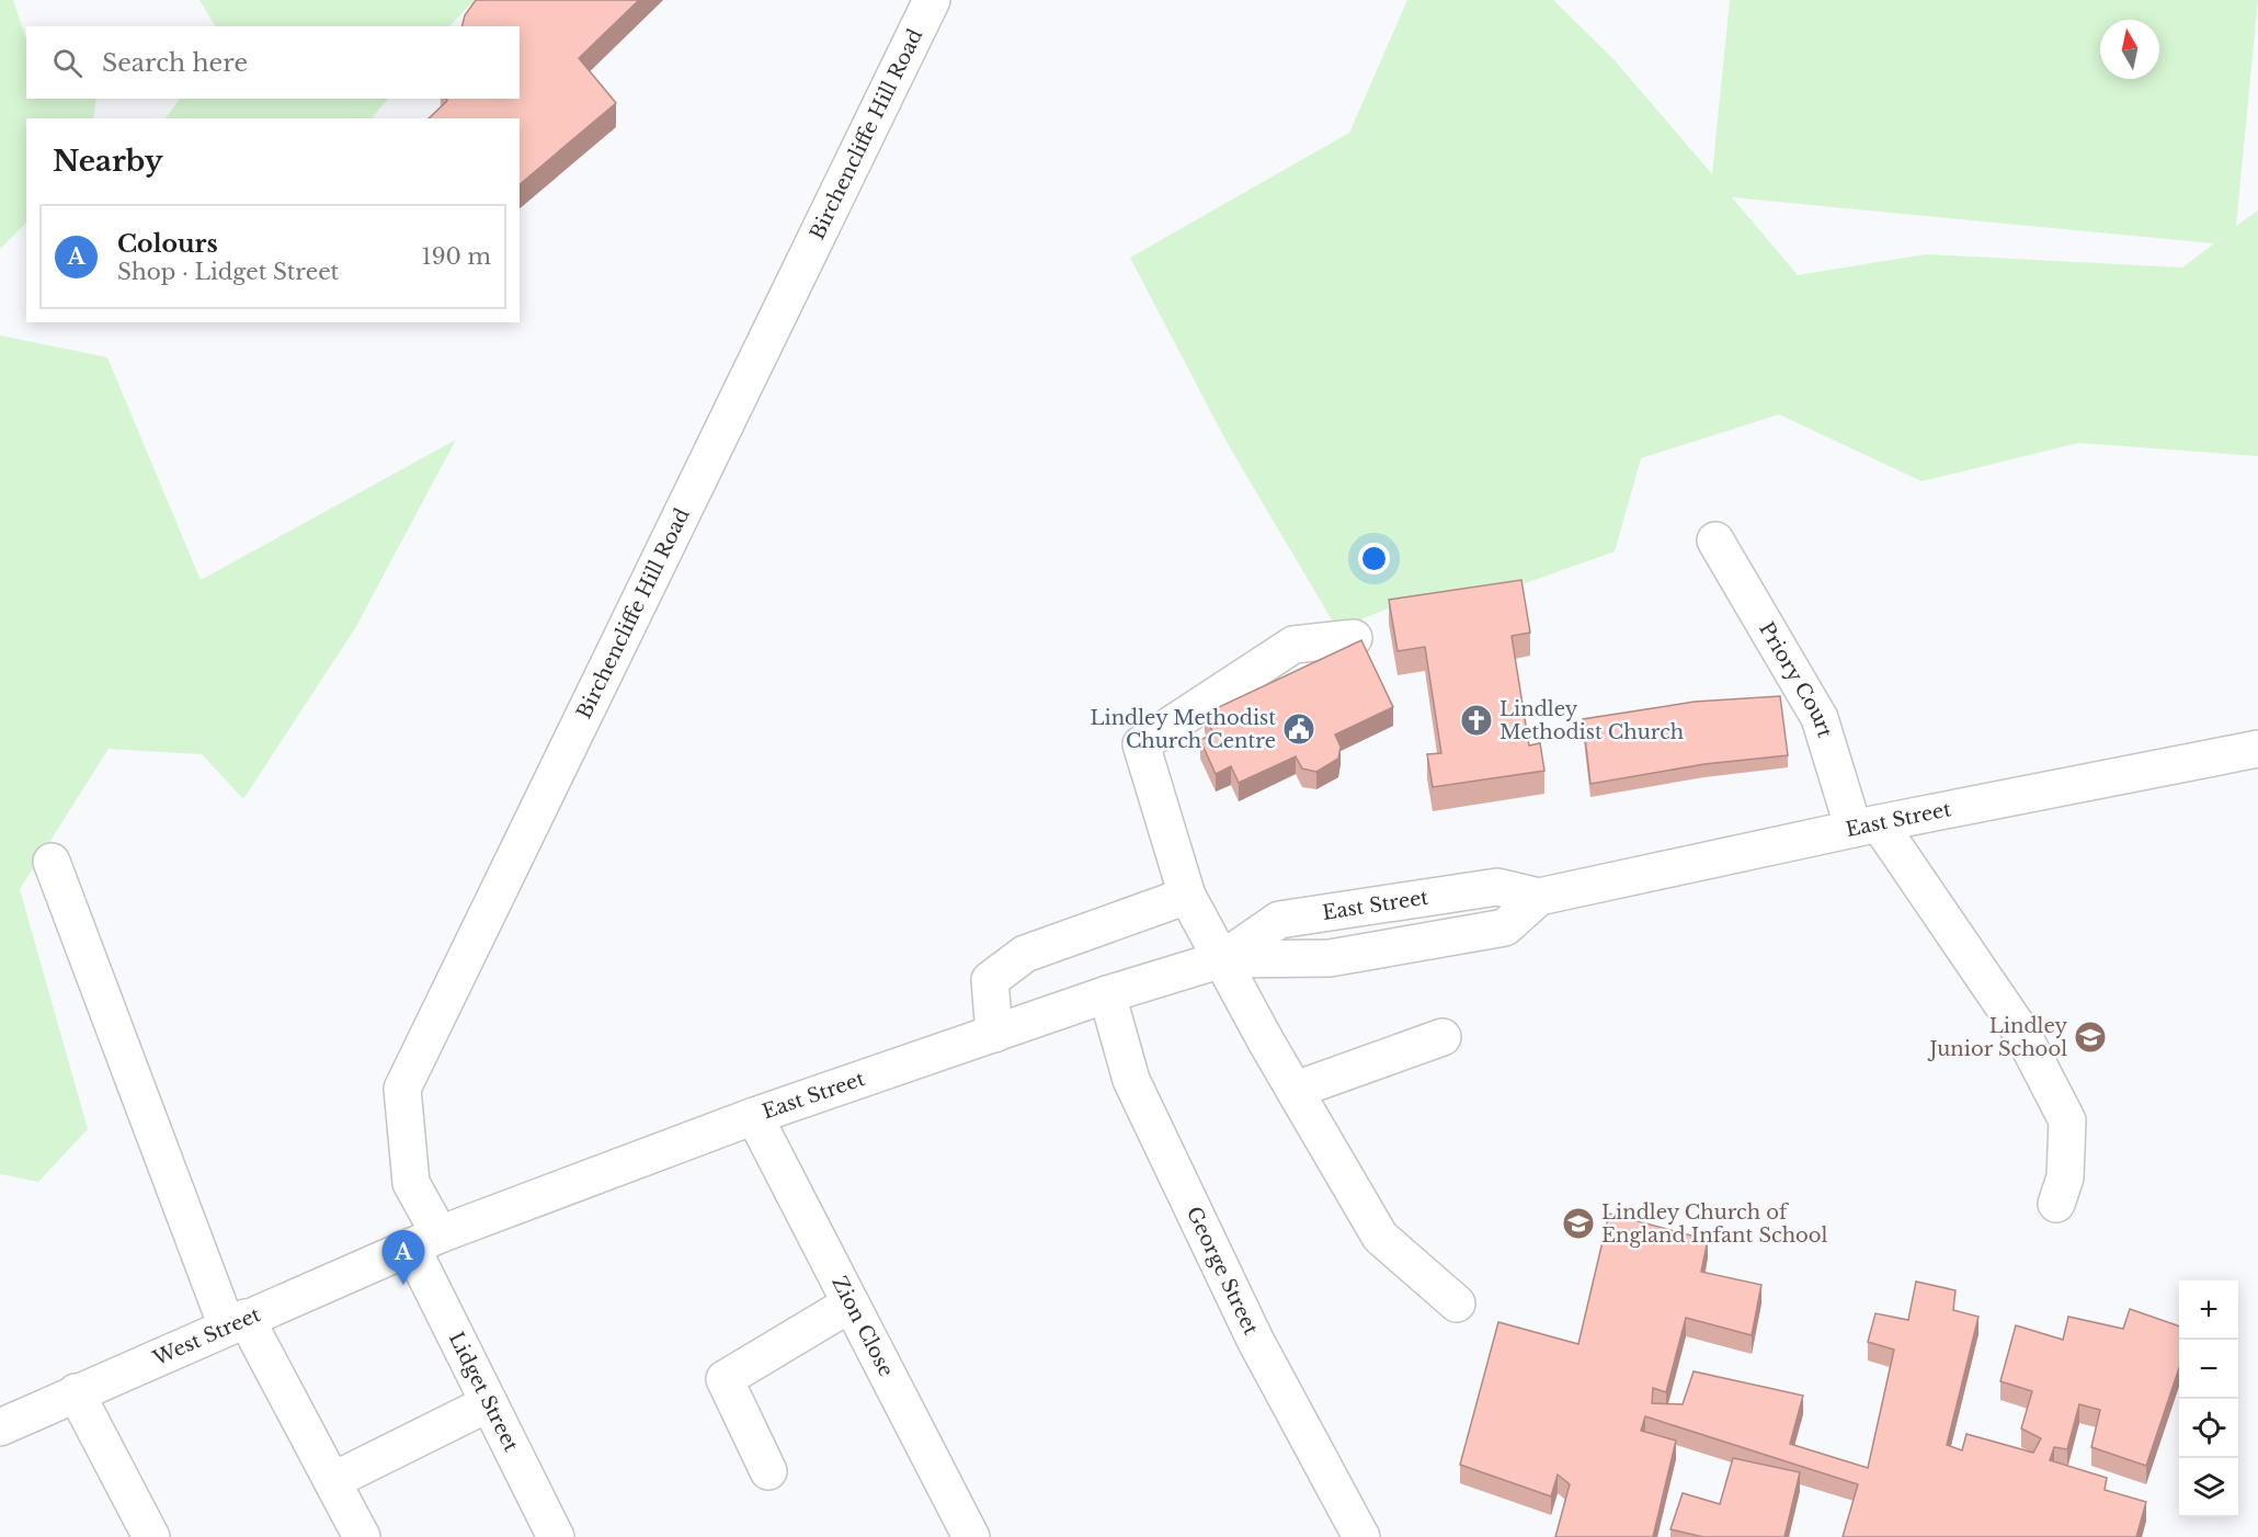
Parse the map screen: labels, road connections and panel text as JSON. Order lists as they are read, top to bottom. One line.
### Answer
{"streets":{"street":["Birchencliffe Hill Road","Priory Court","East Street","George Street","Zion Close","West Street","Lidget Street"]},"crossings":[["Birchencliffe Hill Road","East Street"],["Birchencliffe Hill Road","West Street"],["Birchencliffe Hill Road","Lidget Street"],["Priory Court","East Street"],["East Street","George Street"],["East Street","Zion Close"],["East Street","West Street"],["East Street","Lidget Street"],["West Street","Lidget Street"]],"places":{"church":["Lindley Methodist Church"],"public building":["Lindley Methodist Church Centre"],"school or university":["Lindley Junior School","Lindley Church of England Infant School"]},"north":"top","page":{"search":"Search here","heading":"Nearby","list":[{"mark":"A","name":"Colours","note":"Shop · Lidget Street","value":"190 m"}],"pins":"A","map_buttons":["+","−"]}}
